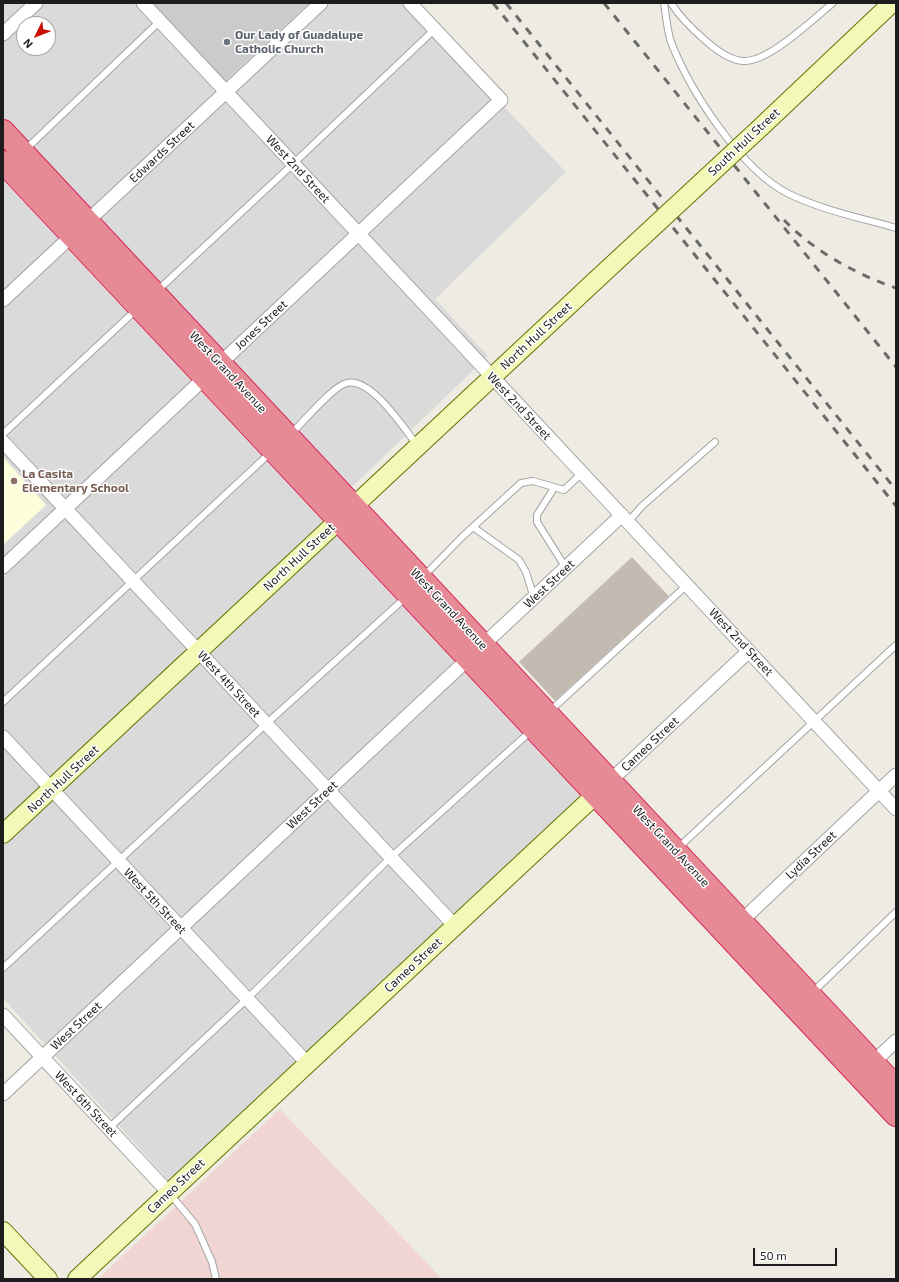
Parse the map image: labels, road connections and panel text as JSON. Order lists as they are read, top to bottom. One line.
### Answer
{"streets":{"highway":["West Grand Avenue"],"main road":["South Hull Street","North Hull Street","Cameo Street"],"street":["Edwards Street","West 2nd Street","Jones Street","West Street","West 4th Street","Lydia Street","West 5th Street","West 6th Street"]},"crossings":[["South Hull Street","North Hull Street"],["Edwards Street","West 2nd Street"],["Edwards Street","West Grand Avenue"],["West 2nd Street","Jones Street"],["West 2nd Street","North Hull Street"],["West 2nd Street","West Street"],["West 2nd Street","Cameo Street"],["West 2nd Street","Lydia Street"],["Jones Street","West Grand Avenue"],["Jones Street","West 4th Street"],["North Hull Street","West Grand Avenue"],["North Hull Street","West 4th Street"],["North Hull Street","West 5th Street"],["West Grand Avenue","West Street"],["West Grand Avenue","Cameo Street"],["West Grand Avenue","Lydia Street"],["West Street","West 4th Street"],["West Street","West 5th Street"],["West Street","West 6th Street"],["West 4th Street","Cameo Street"],["Cameo Street","West 5th Street"],["Cameo Street","West 6th Street"]],"places":["Our Lady of Guadalupe Catholic Church","La Casita Elementary School"],"scale_bar":"50 m","north":"bottom left"}
